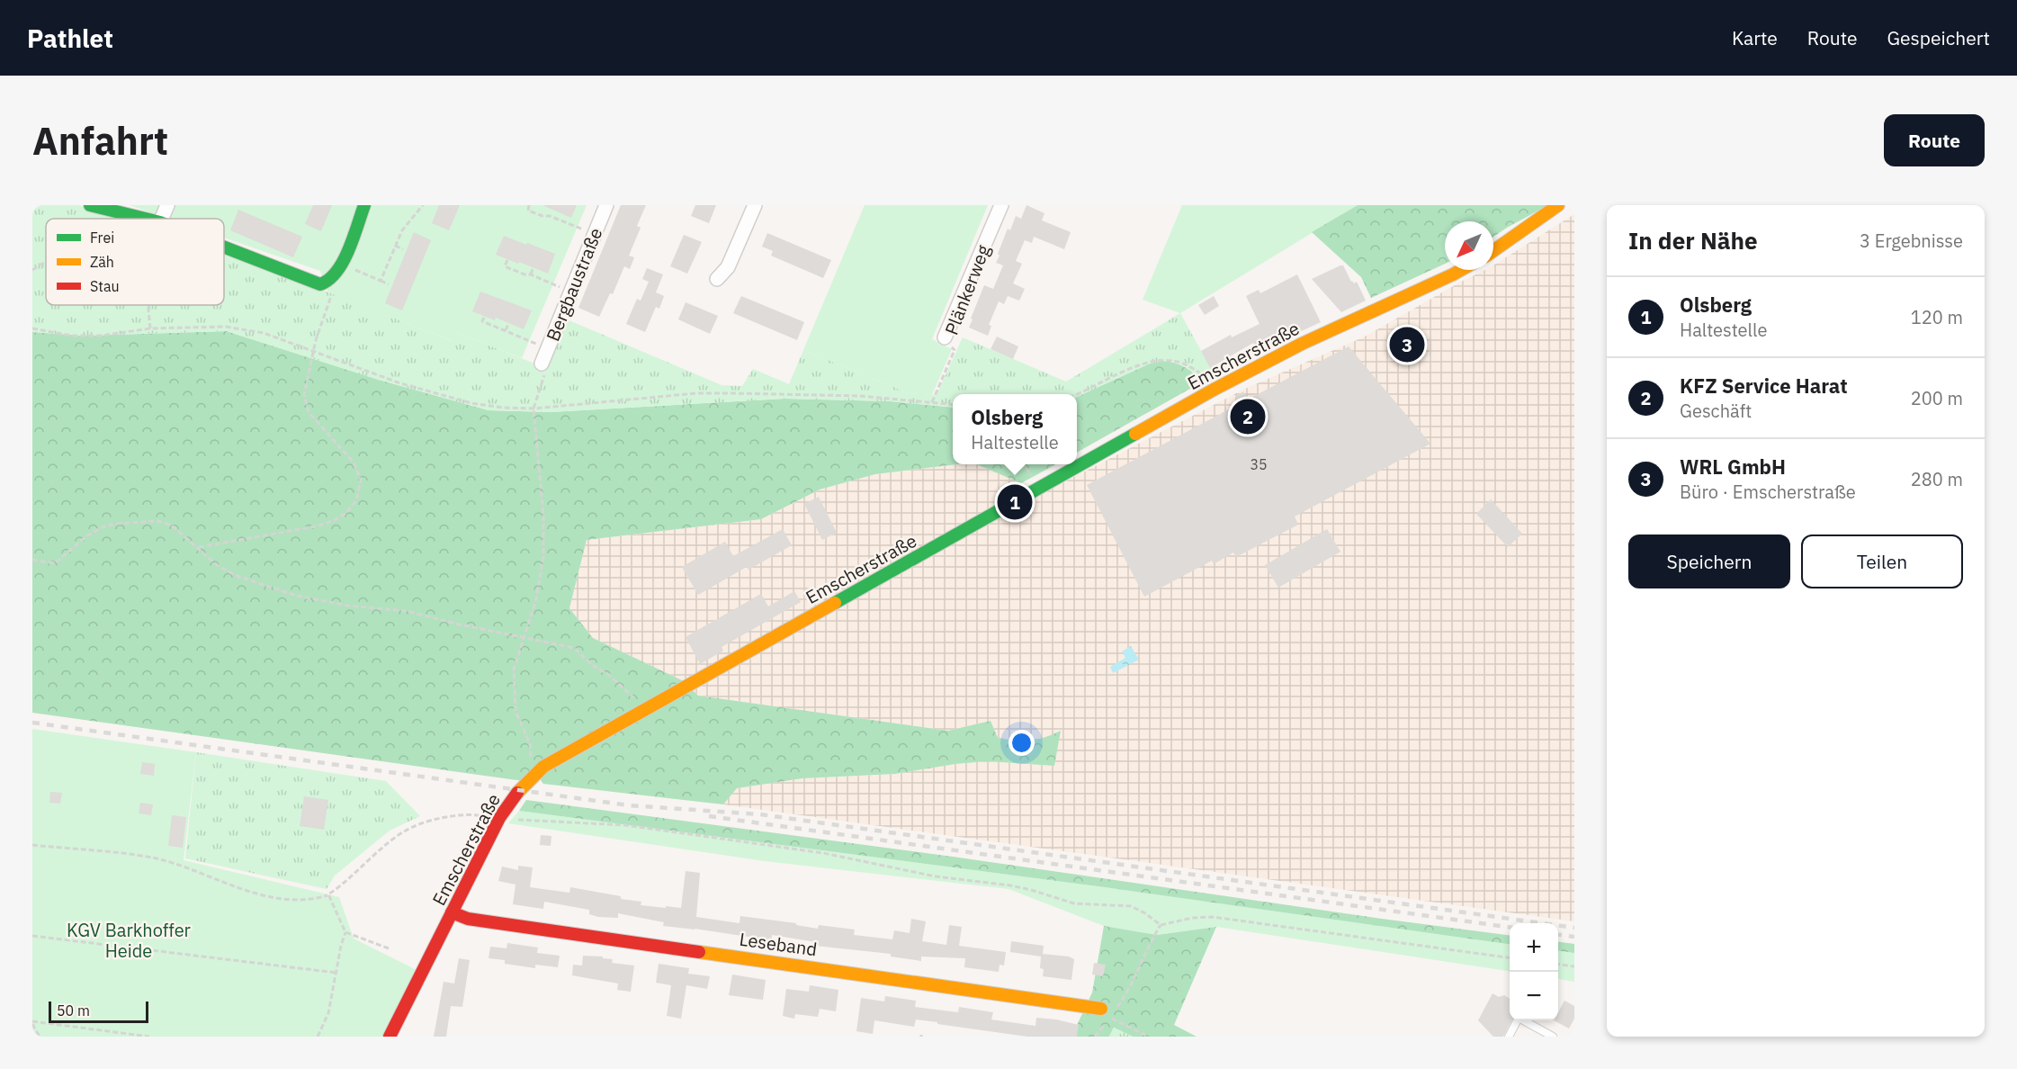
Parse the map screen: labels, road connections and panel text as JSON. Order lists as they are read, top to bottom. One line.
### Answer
{"streets":{"street":["Bergbaustraße","Plänkerweg","Emscherstraße","Leseband"]},"crossings":[["Emscherstraße","Leseband"]],"parks":["KGV Barkhoffer Heide"],"house_numbers":["35"],"legend":["Frei","Zäh","Stau"],"scale_bar":"50 m","north":"bottom left","page":{"header":"Pathlet","nav":["Karte","Route","Gespeichert"],"buttons":["Route",["Speichern","Teilen"]],"title":"Anfahrt","heading":["In der Nähe","3 Ergebnisse"],"list":[{"mark":"1","name":"Olsberg","note":"Haltestelle","value":"120 m"},{"mark":"2","name":"KFZ Service Harat","note":"Geschäft","value":"200 m"},{"mark":"3","name":"WRL GmbH","note":"Büro · Emscherstraße","value":"280 m"}],"pins":["3","2","1"],"popup":["Olsberg","Haltestelle"],"map_buttons":["+","−"],"scale":"50 m"}}
